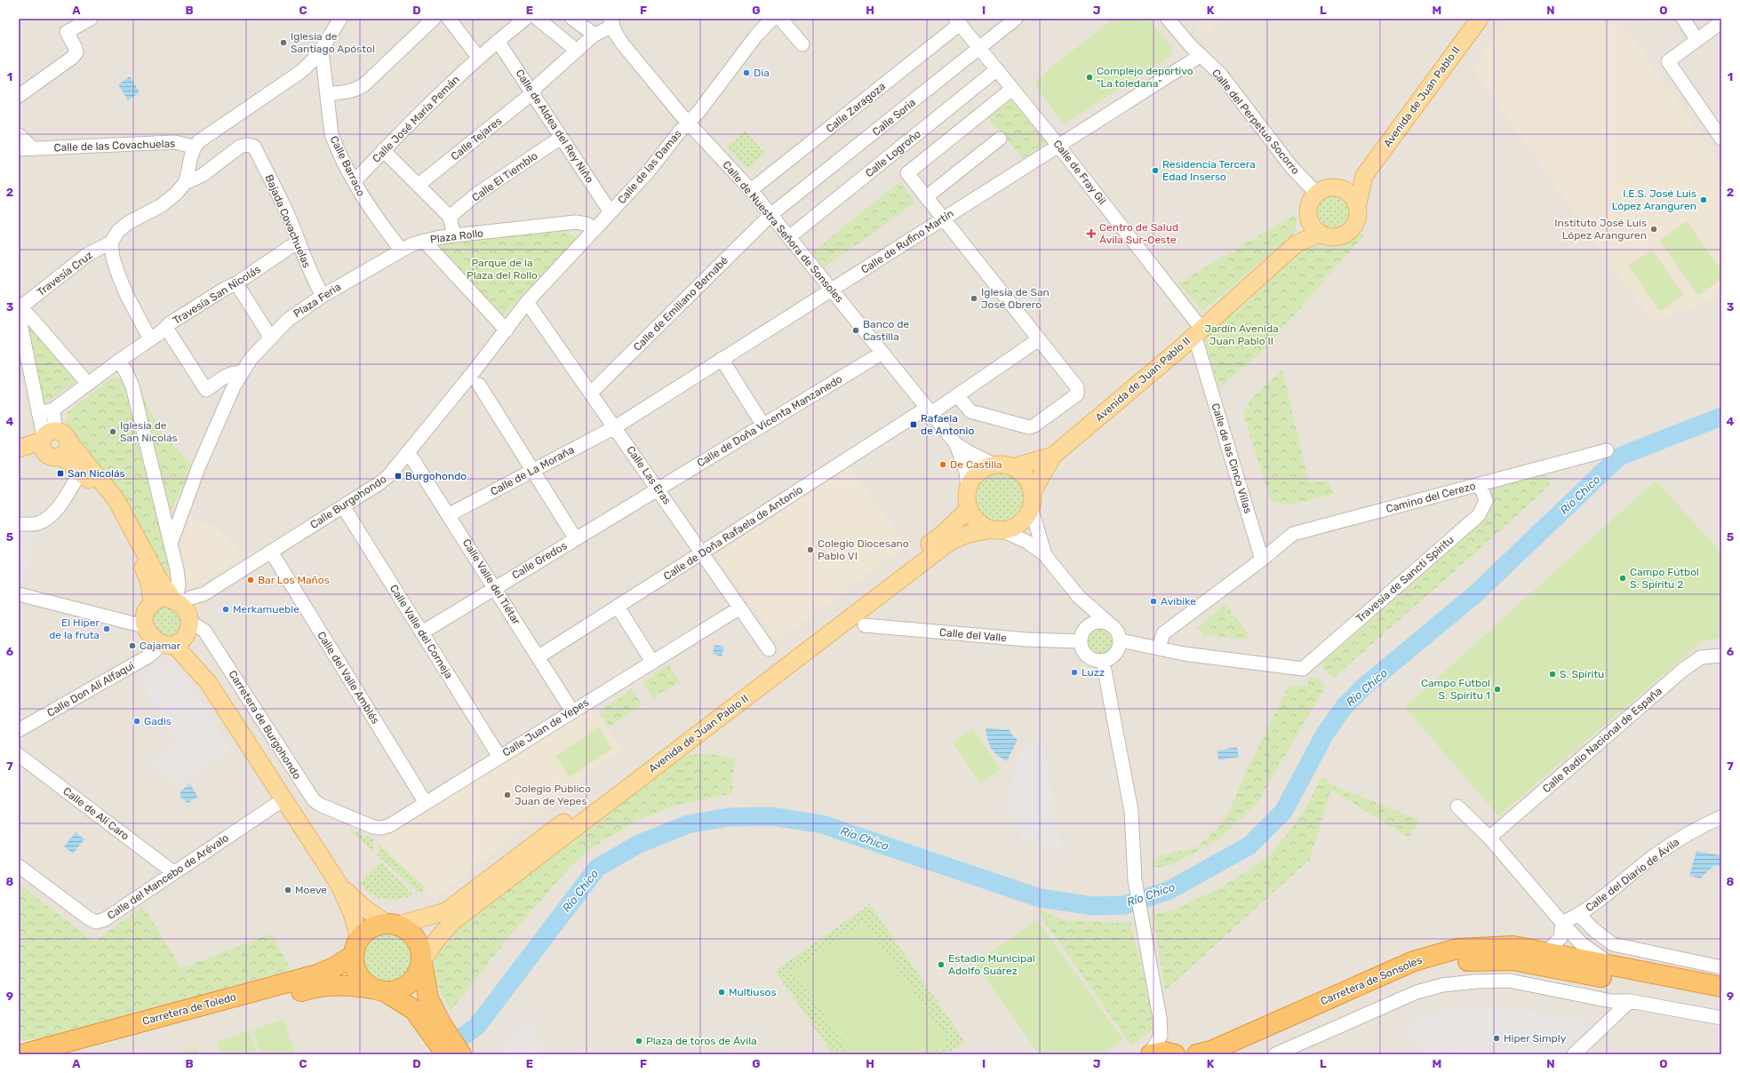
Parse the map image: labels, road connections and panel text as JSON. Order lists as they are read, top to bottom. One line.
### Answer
{"streets":{"highway":["Carretera de Sonsoles","Carretera de Toledo"],"main road":["Avenida de Juan Pablo II"],"street":["Calle Zaragoza","Calle Soria","Calle José María Pemán","Calle del Perpetuo Socorro","Calle de Aldea del Rey Niño","Calle Tejares","Calle de las Covachuelas","Calle Logroño","Calle Barraco","Calle de las Damas","Calle de Fray Gil","Calle El Tiemblo","Bajada Covachuelas","Calle de Nuestra Señora de Sonsoles","Plaza Rollo","Calle de Rufino Martín","Travesía Cruz","Travesía San Nicolás","Plaza Feria","Calle de Emiliano Bernabé","Calle de Doña Vicenta Manzanedo","Calle de las Cinco Villas","Calle de La Moraña","Calle Las Eras","Camino del Cerezo","Calle Burgohondo","Calle de Doña Rafaela de Antonio","Calle Gredos","Travesía de Sancti Spiritu","Calle Valle del Tiétar","Calle Valle del Corneja","Calle del Valle","Calle del Valle Amblés","Calle Don Alí Alfaqui","Carretera de Burgohondo","Calle Juan de Yepes","Calle Radio Nacional de España","Calle de Alí Caro","Calle del Diario de Ávila","Calle del Mancebo de Arévalo"]},"crossings":[["Avenida de Juan Pablo II","Calle del Perpetuo Socorro"],["Avenida de Juan Pablo II","Calle de Fray Gil"],["Avenida de Juan Pablo II","Calle de Nuestra Señora de Sonsoles"],["Avenida de Juan Pablo II","Calle de las Cinco Villas"],["Avenida de Juan Pablo II","Carretera de Toledo"],["Calle Zaragoza","Calle de Fray Gil"],["Calle Zaragoza","Calle de Nuestra Señora de Sonsoles"],["Calle Soria","Calle de Fray Gil"],["Calle Soria","Calle de Nuestra Señora de Sonsoles"],["Calle Soria","Calle de Emiliano Bernabé"],["Calle José María Pemán","Calle de Aldea del Rey Niño"],["Calle José María Pemán","Calle Barraco"],["Calle del Perpetuo Socorro","Calle de Rufino Martín"],["Calle de Aldea del Rey Niño","Calle Tejares"],["Calle de Aldea del Rey Niño","Calle de las Damas"],["Calle de Aldea del Rey Niño","Calle El Tiemblo"],["Calle Tejares","Calle de Nuestra Señora de Sonsoles"],["Calle de las Covachuelas","Bajada Covachuelas"],["Calle Logroño","Calle de Fray Gil"],["Calle Logroño","Calle de Nuestra Señora de Sonsoles"],["Calle Barraco","Plaza Feria"],["Calle de las Damas","Calle de Nuestra Señora de Sonsoles"],["Calle de Fray Gil","Calle de Rufino Martín"],["Calle de Fray Gil","Calle de las Cinco Villas"],["Bajada Covachuelas","Travesía San Nicolás"],["Bajada Covachuelas","Plaza Feria"],["Calle de Nuestra Señora de Sonsoles","Calle de Rufino Martín"],["Calle de Nuestra Señora de Sonsoles","Calle de Emiliano Bernabé"],["Calle de Nuestra Señora de Sonsoles","Calle de Doña Vicenta Manzanedo"],["Calle de Nuestra Señora de Sonsoles","Calle de Doña Rafaela de Antonio"],["Plaza Rollo","Plaza Feria"],["Plaza Rollo","Calle Burgohondo"],["Calle de Rufino Martín","Calle de La Moraña"],["Calle de Rufino Martín","Calle Las Eras"],["Calle de Emiliano Bernabé","Calle Las Eras"],["Calle de Doña Vicenta Manzanedo","Calle Las Eras"],["Calle de Doña Vicenta Manzanedo","Calle Gredos"],["Calle de las Cinco Villas","Camino del Cerezo"],["Calle de La Moraña","Calle Las Eras"],["Calle de La Moraña","Calle Valle del Tiétar"],["Calle Las Eras","Calle de Doña Rafaela de Antonio"],["Calle Las Eras","Calle Gredos"],["Calle Las Eras","Calle Juan de Yepes"],["Camino del Cerezo","Travesía de Sancti Spiritu"],["Calle Burgohondo","Calle Valle del Tiétar"],["Calle Burgohondo","Calle Valle del Corneja"],["Calle Burgohondo","Calle del Valle Amblés"],["Calle Burgohondo","Calle Don Alí Alfaqui"],["Calle Burgohondo","Carretera de Burgohondo"],["Calle de Doña Rafaela de Antonio","Calle Valle del Tiétar"],["Calle Gredos","Calle Valle del Tiétar"],["Calle Gredos","Calle Valle del Corneja"],["Calle Valle del Tiétar","Calle Juan de Yepes"],["Calle Valle del Corneja","Calle Juan de Yepes"],["Calle del Valle Amblés","Calle Juan de Yepes"],["Calle Don Alí Alfaqui","Carretera de Burgohondo"],["Carretera de Burgohondo","Calle Juan de Yepes"],["Calle de Alí Caro","Calle del Mancebo de Arévalo"]],"water":["Río Chico"],"parks":["Parque de la Plaza del Rollo","Jardín Avenida Juan Pablo II"],"places":{"other":["Iglesia de Santiago Apóstol","Dia","Complejo deportivo \"La toledana\"","Residencia Tercera Edad Inserso","I.E.S. José Luis López Aranguren","Instituto José Luis López Aranguren","Iglesia de San José Obrero","Banco de Castilla","Iglesia de San Nicolás","De Castilla","Colegio Diocesano Pablo VI","Campo Fútbol S. Spíritu 2","Bar Los Maños","Avibike","Merkamueble","El Hiper de la fruta","Cajamar","Luzz","S. Spíritu","Campo Fútbol S. Spíritu 1","Gadis","Colegio Público Juan de Yepes","Moeve","Estadio Municipal Adolfo Suárez","Multiusos","Hiper Simply","Plaza de toros de Ávila"],"health":["Centro de Salud Ávila Sur-Oeste"],"transit":["Rafaela de Antonio","San Nicolás","Burgohondo"]},"grid":{"columns":["A","B","C","D","E","F","G","H","I","J","K","L","M","N","O"],"rows":["1","2","3","4","5","6","7","8","9"]}}
